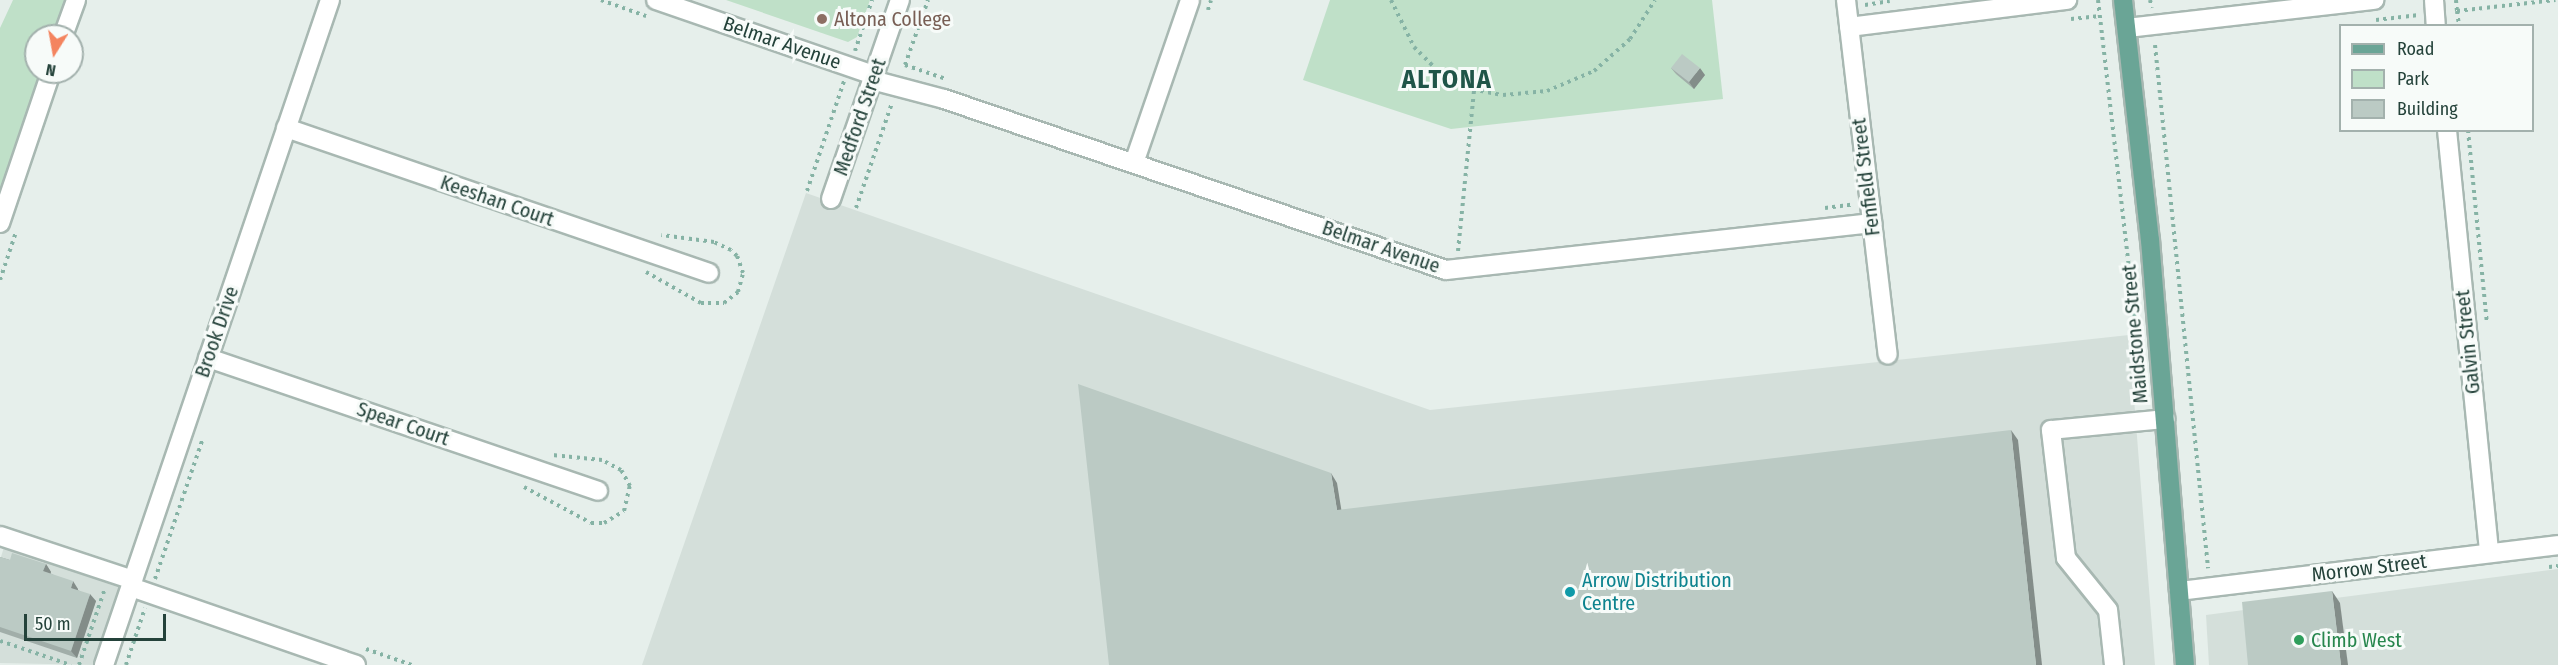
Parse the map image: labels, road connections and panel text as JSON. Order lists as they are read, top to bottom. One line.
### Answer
{"streets":{"main road":["Maidstone Street"],"street":["Belmar Avenue","Medford Street","Fenfield Street","Keeshan Court","Brook Drive","Galvin Street","Spear Court","Morrow Street"]},"crossings":[["Belmar Avenue","Medford Street"],["Belmar Avenue","Fenfield Street"],["Keeshan Court","Brook Drive"],["Brook Drive","Spear Court"],["Maidstone Street","Morrow Street"],["Galvin Street","Morrow Street"]],"districts":["ALTONA"],"places":["Altona College","Arrow Distribution Centre","Climb West"],"legend":["Road","Park","Building"],"scale_bar":"50 m","north":"bottom"}
